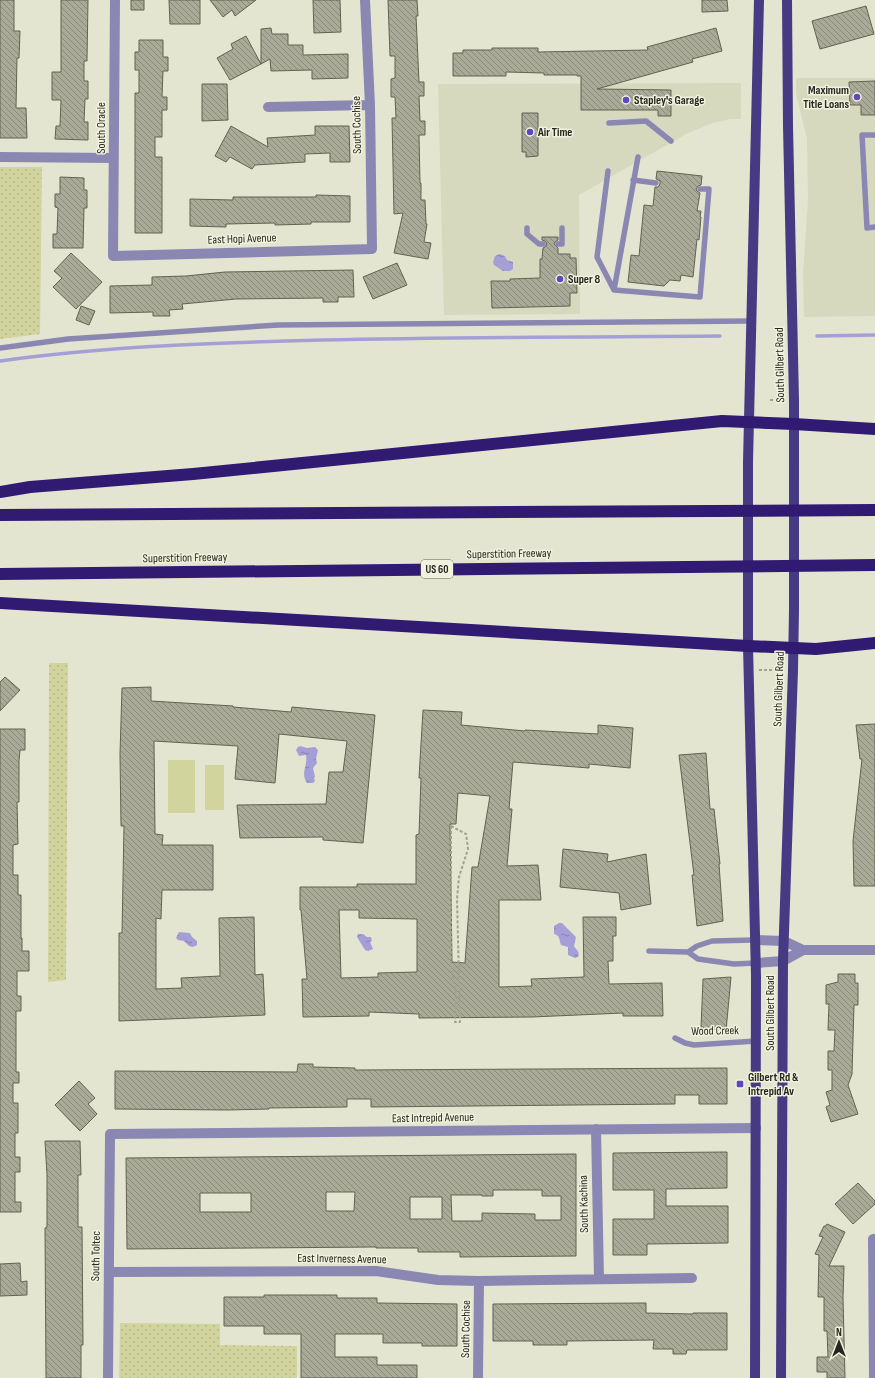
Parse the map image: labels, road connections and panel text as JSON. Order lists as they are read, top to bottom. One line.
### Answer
{"streets":{"highway":["Superstition Freeway","US 60"],"main road":["South Gilbert Road"],"street":["South Cochise","South Oracle","East Hopi Avenue","East Intrepid Avenue","South Kachina","South Toltec","East Inverness Avenue"],"lane":["Wood Creek"]},"crossings":[["South Cochise","East Hopi Avenue"],["South Cochise","East Inverness Avenue"],["South Oracle","East Hopi Avenue"],["South Gilbert Road","Wood Creek"],["South Gilbert Road","East Intrepid Avenue"],["East Intrepid Avenue","South Kachina"],["East Intrepid Avenue","South Toltec"],["South Kachina","East Inverness Avenue"],["South Toltec","East Inverness Avenue"]],"places":{"other":["Maximum Title Loans","Stapley's Garage","Air Time","Super 8"],"transit":["Gilbert Rd & Intrepid Av"]},"north":"top"}
